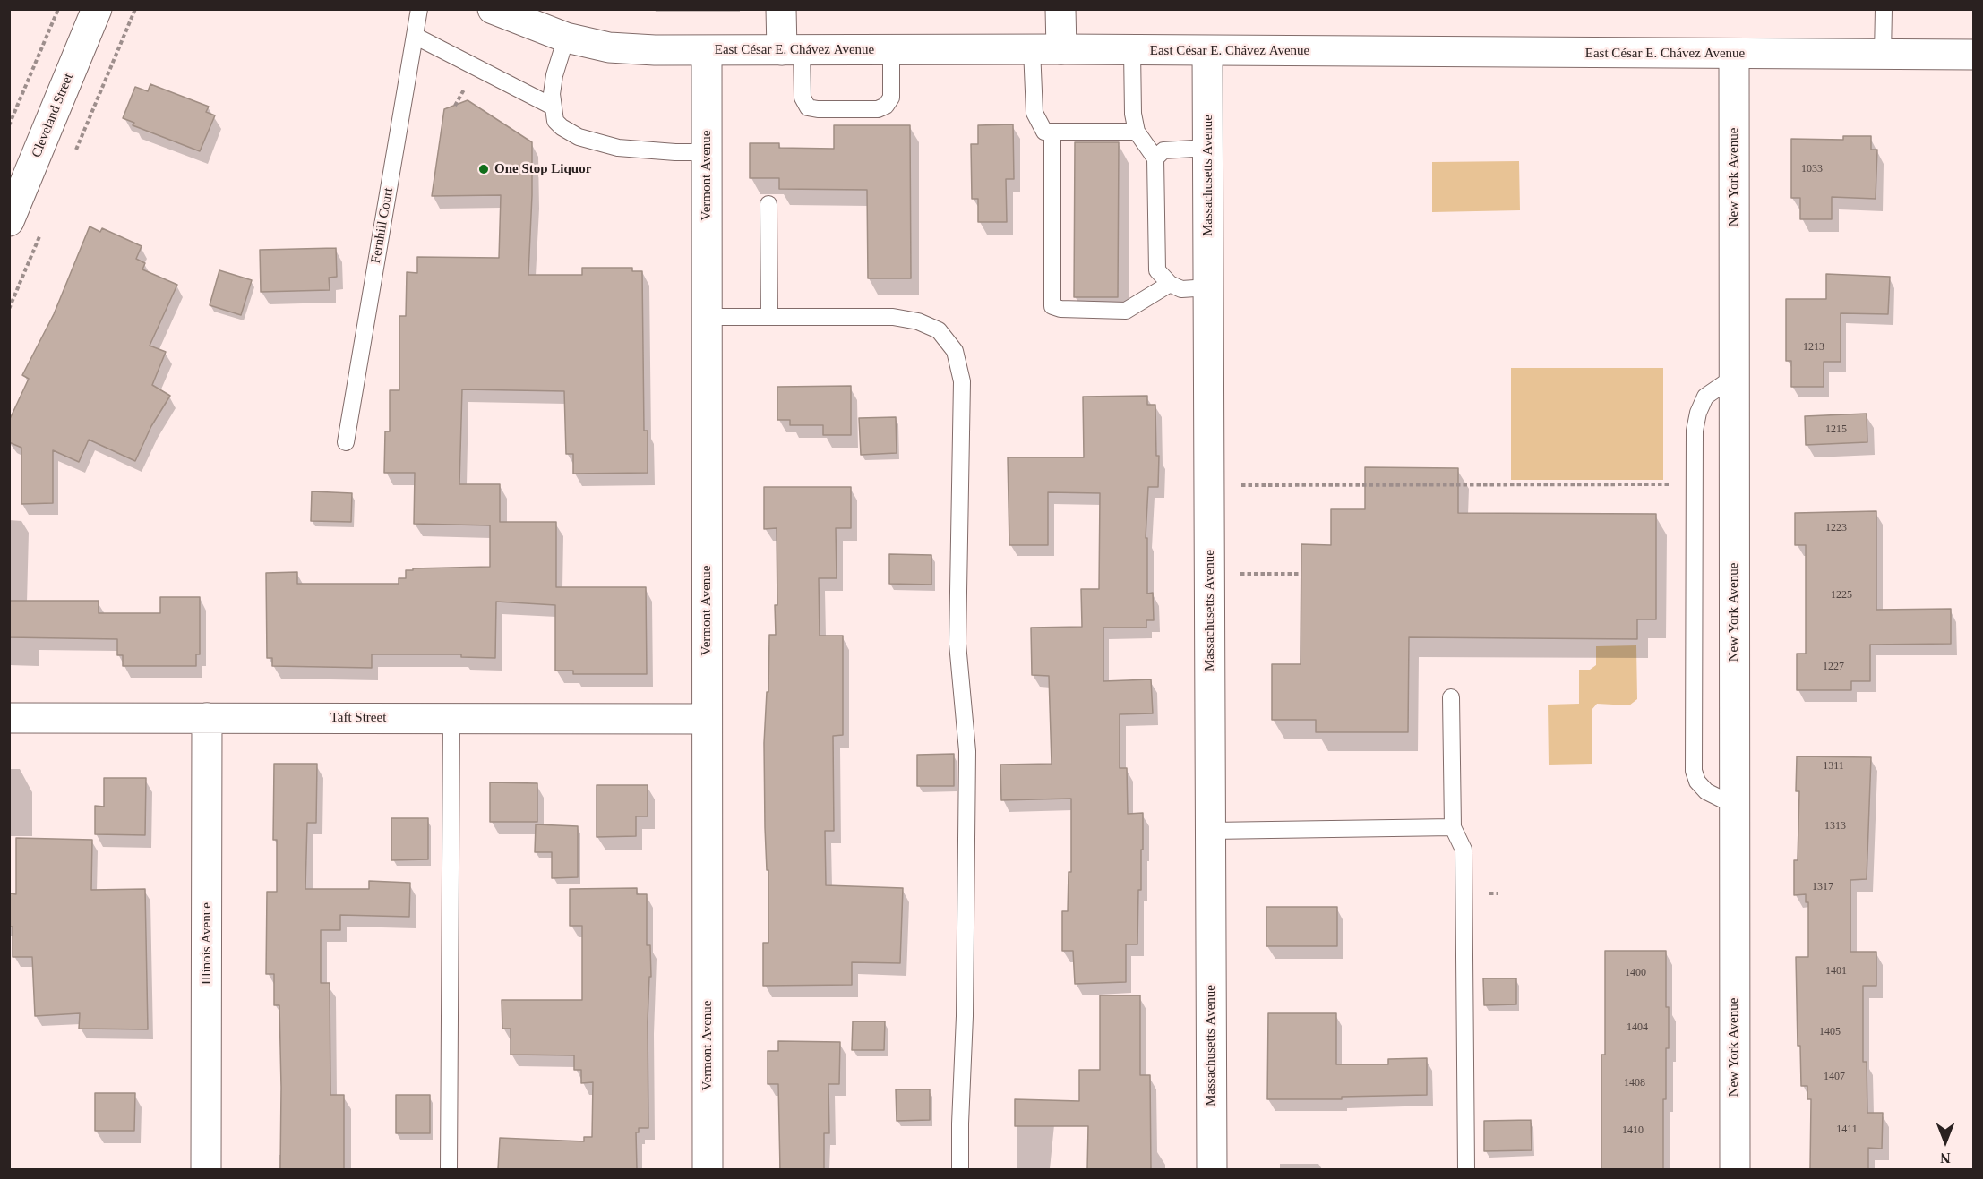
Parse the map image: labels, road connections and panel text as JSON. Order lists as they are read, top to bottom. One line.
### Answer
{"streets":{"street":["East César E. Chávez Avenue","Cleveland Street","Vermont Avenue","Massachusetts Avenue","New York Avenue","Taft Street","Illinois Avenue"],"lane":["Fernhill Court"]},"crossings":[["East César E. Chávez Avenue","Vermont Avenue"],["East César E. Chávez Avenue","Massachusetts Avenue"],["East César E. Chávez Avenue","New York Avenue"],["Vermont Avenue","Taft Street"],["Taft Street","Illinois Avenue"]],"places":["One Stop Liquor"],"house_numbers":["1033","1213","1215","1223","1225","1227","1311","1313","1317","1401","1400","1404","1405","1407","1408","1411","1410"],"north":"bottom"}
